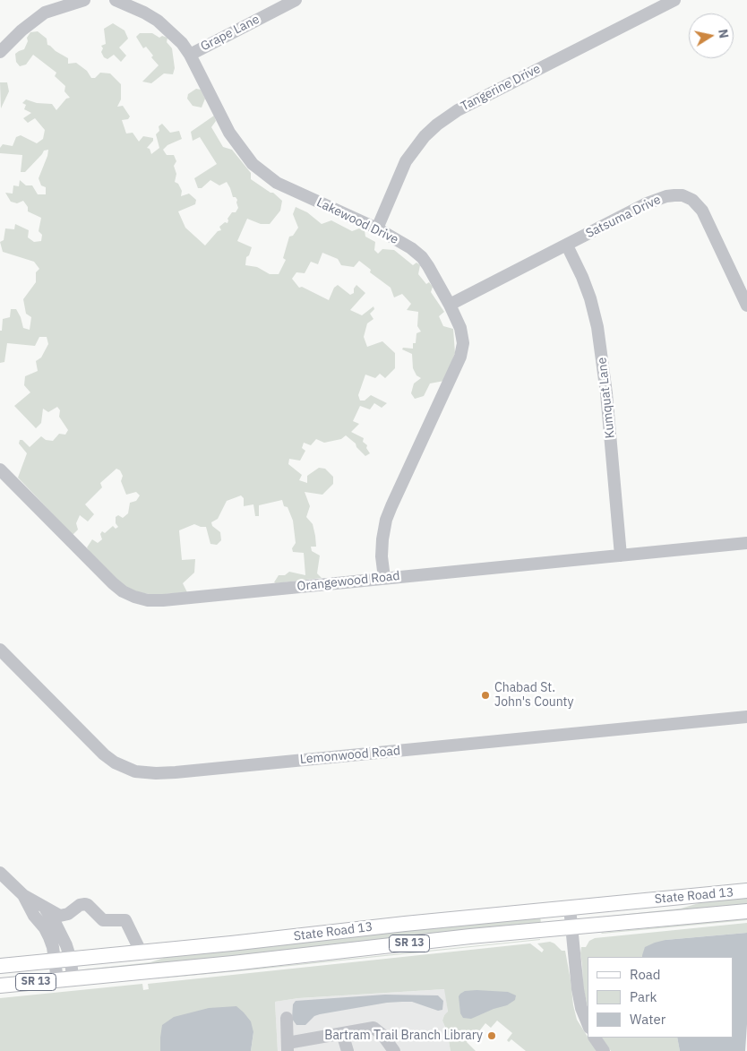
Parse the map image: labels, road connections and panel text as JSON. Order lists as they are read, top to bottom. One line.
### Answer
{"streets":{"main road":["State Road 13","SR 13"],"street":["Grape Lane","Tangerine Drive","Satsuma Drive","Lakewood Drive","Kumquat Lane","Orangewood Road","Lemonwood Road"]},"crossings":[["Grape Lane","Lakewood Drive"],["Tangerine Drive","Lakewood Drive"],["Satsuma Drive","Lakewood Drive"],["Satsuma Drive","Kumquat Lane"],["Lakewood Drive","Orangewood Road"],["Kumquat Lane","Orangewood Road"]],"places":["Chabad St. John's County","Bartram Trail Branch Library"],"legend":["Road","Park","Water"],"north":"right"}
